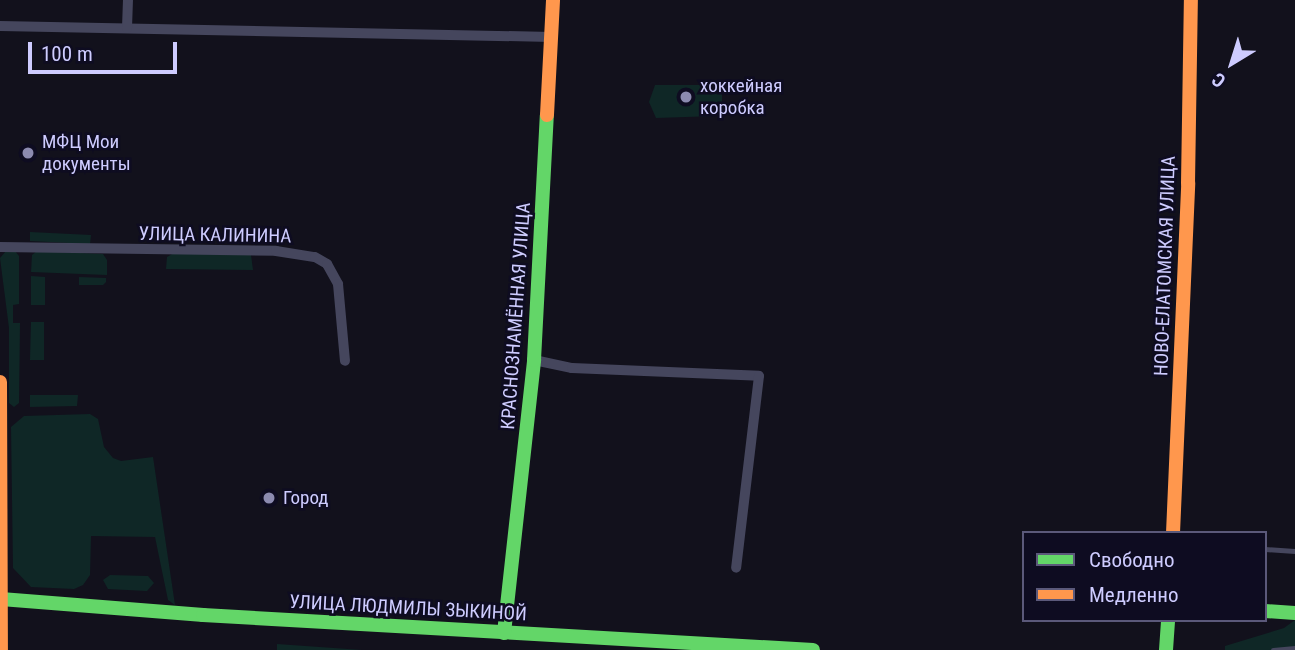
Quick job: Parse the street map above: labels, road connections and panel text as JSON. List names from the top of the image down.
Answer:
{
  "streets": {
    "street": [
      "УЛИЦА КАЛИНИНА",
      "НОВО-ЕЛАТОМСКАЯ УЛИЦА",
      "КРАСНОЗНАМЁННАЯ УЛИЦА",
      "УЛИЦА ЛЮДМИЛЫ ЗЫКИНОЙ"
    ]
  },
  "crossings": [
    ["КРАСНОЗНАМЁННАЯ УЛИЦА", "УЛИЦА ЛЮДМИЛЫ ЗЫКИНОЙ"]
  ],
  "places": ["хоккейная коробка", "МФЦ Мои документы", "Город"],
  "legend": ["Свободно", "Медленно"],
  "scale_bar": "100 m",
  "north": "bottom left"
}
